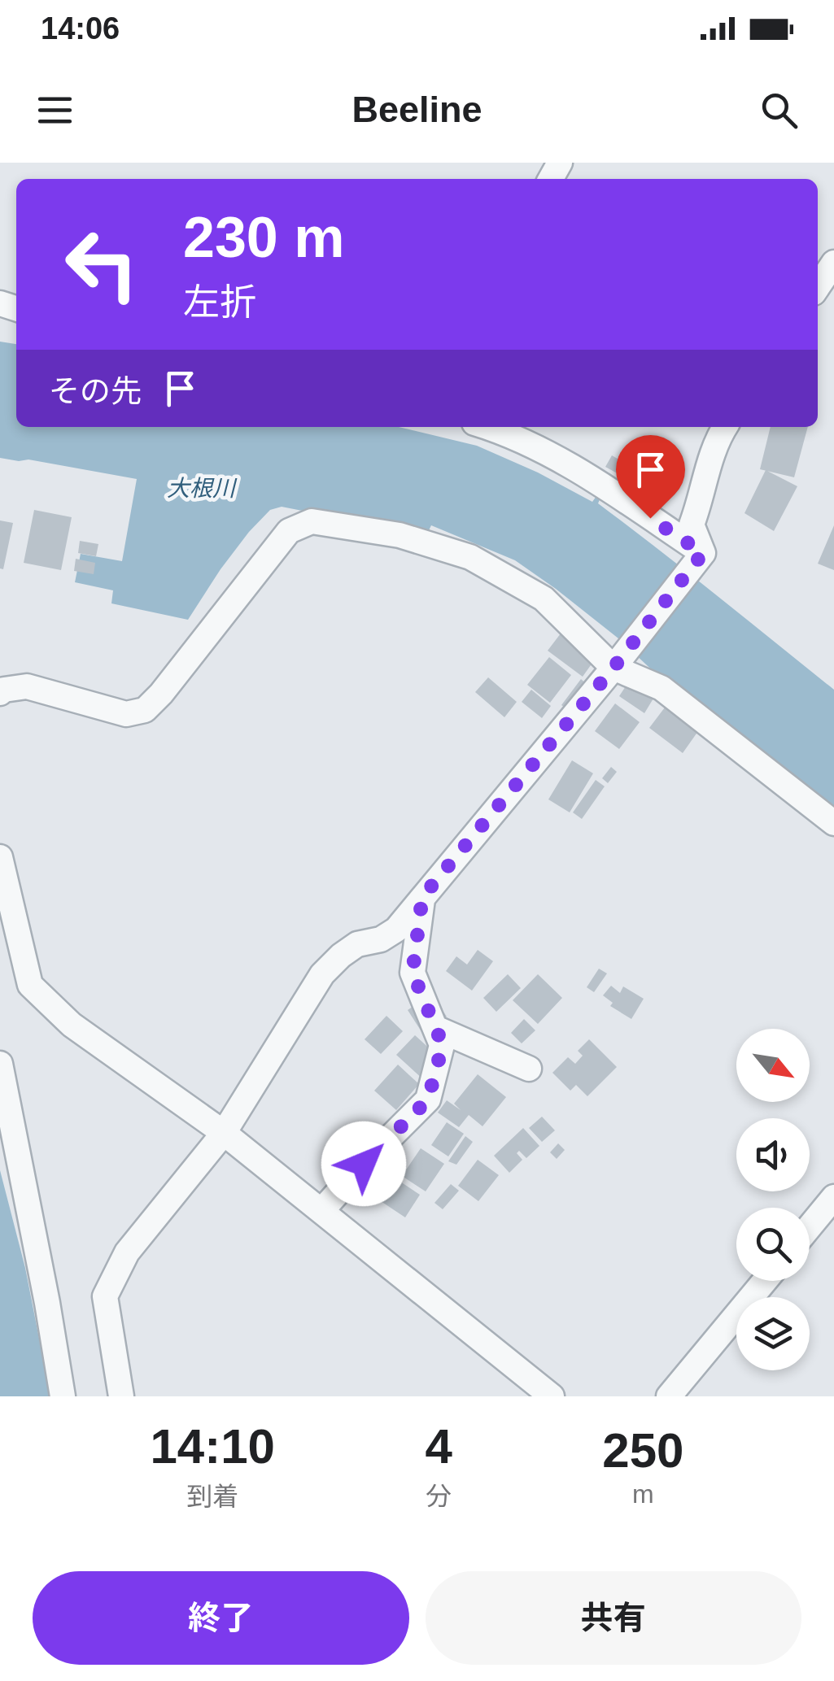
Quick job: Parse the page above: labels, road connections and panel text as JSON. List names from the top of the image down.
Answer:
{
  "water": ["大根川"],
  "north": "bottom right",
  "page": {
    "status": "14:06",
    "header": "Beeline",
    "turn": ["230 m", "左折"],
    "then": "その先",
    "eta": [
      "14:10",
      "到着",
      "4",
      "分",
      "250",
      "m"
    ],
    "buttons": ["終了", "共有"]
  }
}
